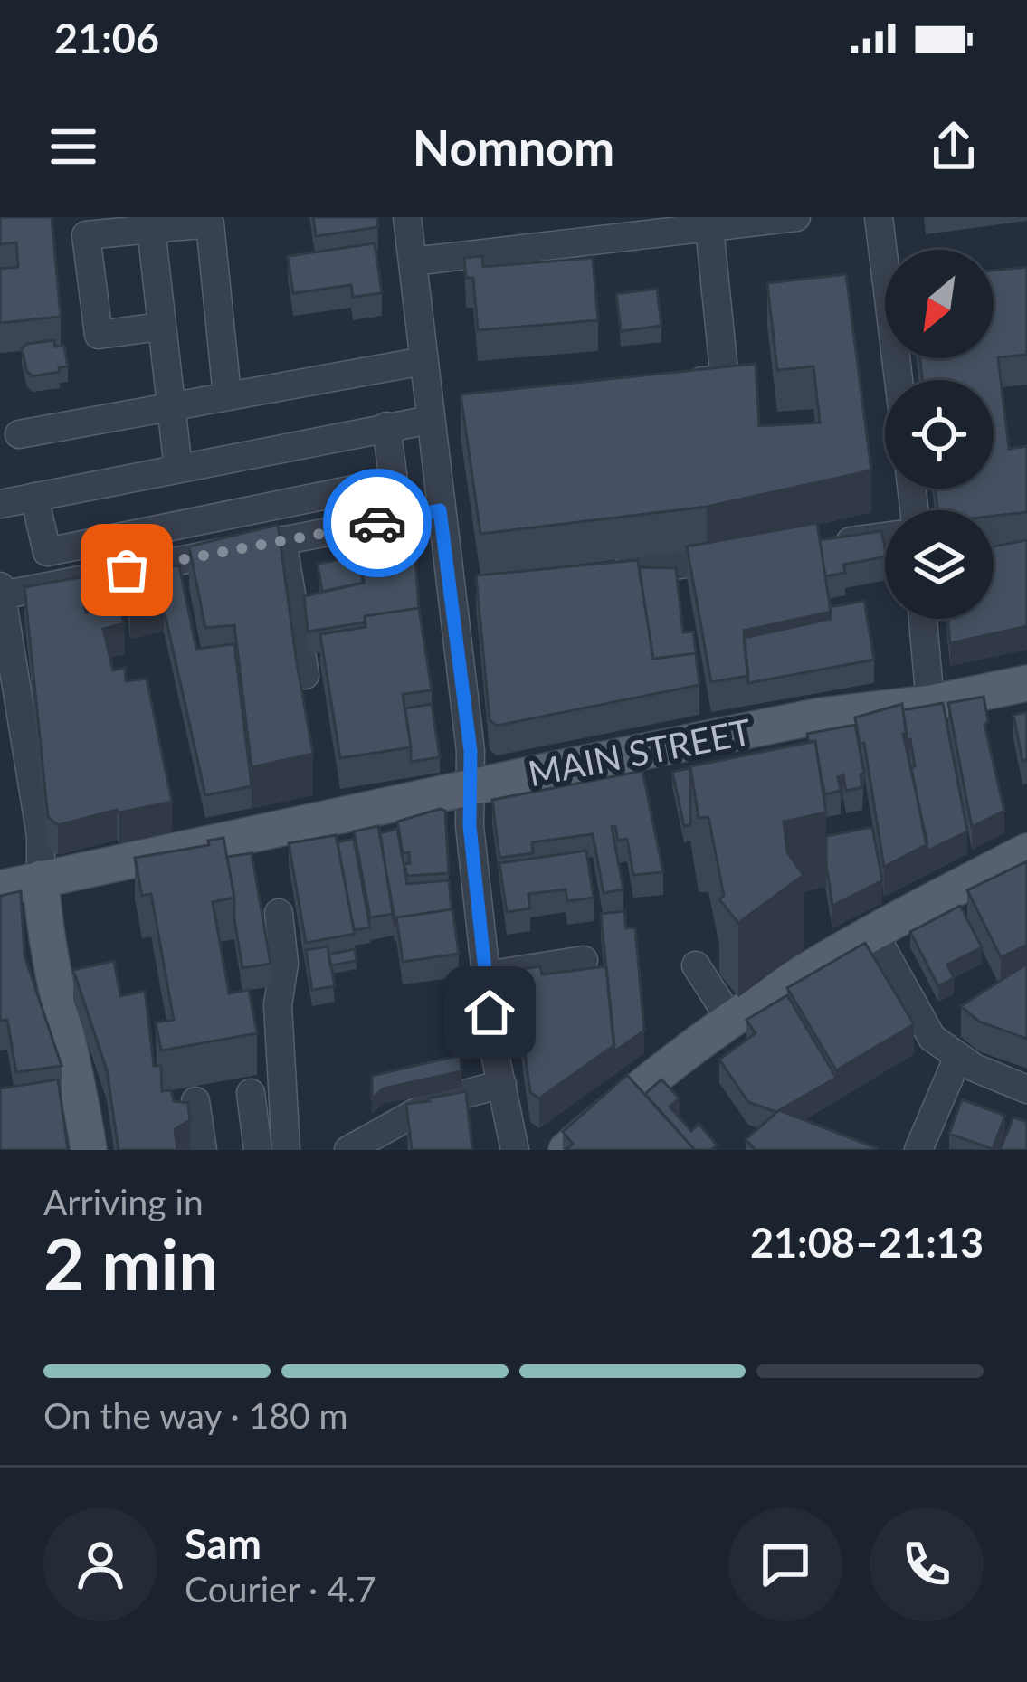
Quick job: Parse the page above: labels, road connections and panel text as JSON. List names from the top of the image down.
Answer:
{
  "streets": {
    "main road": ["MAIN STREET"]
  },
  "north": "bottom left",
  "page": {
    "status": "21:06",
    "header": "Nomnom",
    "heading": ["2 min", "Arriving in", "21:08–21:13"],
    "panel": ["Sam", "Courier · 4.7"],
    "bar": "On the way · 180 m"
  }
}
